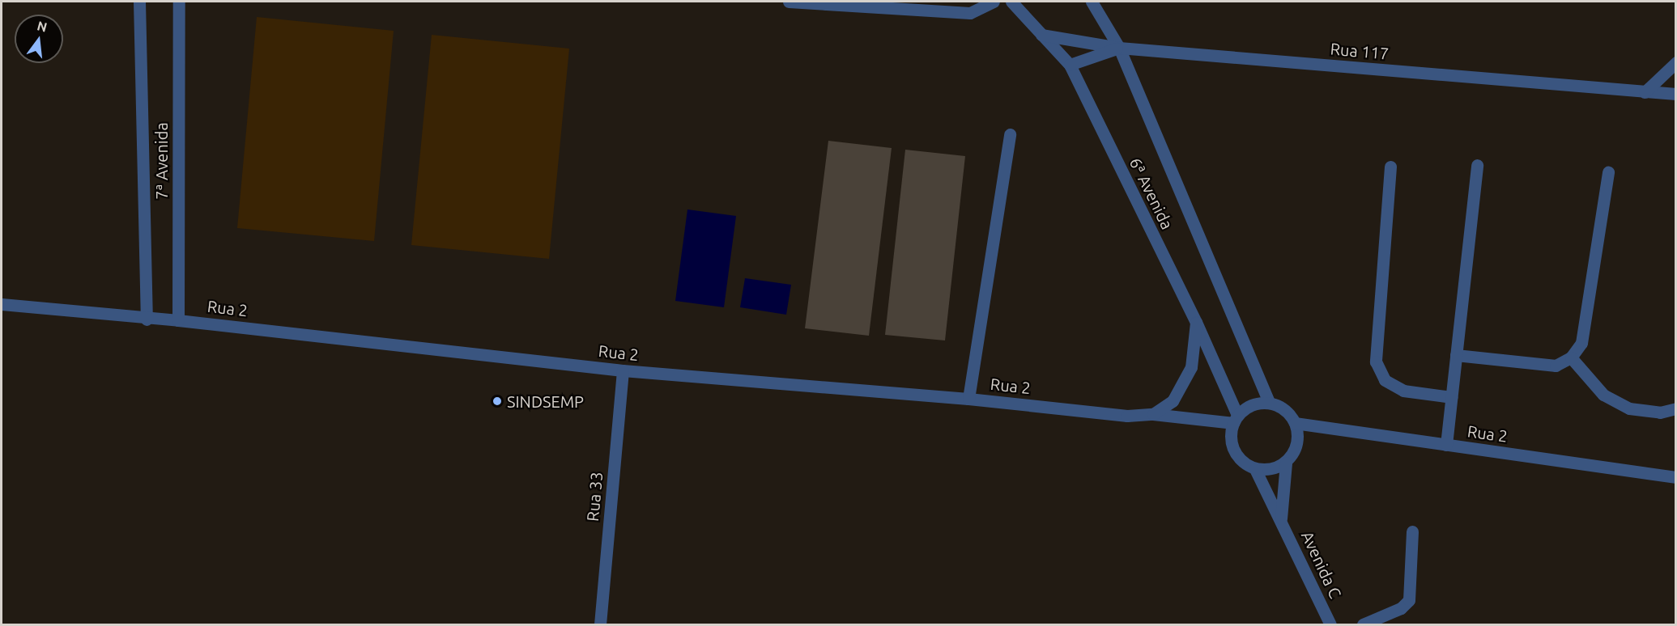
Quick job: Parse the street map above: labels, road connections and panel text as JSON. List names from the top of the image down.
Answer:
{
  "streets": {
    "street": [
      "Rua 117",
      "7ª Avenida",
      "6ª Avenida",
      "Rua 2",
      "Rua 33",
      "Avenida C"
    ]
  },
  "crossings": [
    ["Rua 117", "6ª Avenida"],
    ["7ª Avenida", "Rua 2"],
    ["6ª Avenida", "Rua 2"],
    ["6ª Avenida", "Avenida C"],
    ["Rua 2", "Rua 33"],
    ["Rua 2", "Avenida C"]
  ],
  "places": ["SINDSEMP"],
  "north": "top"
}
